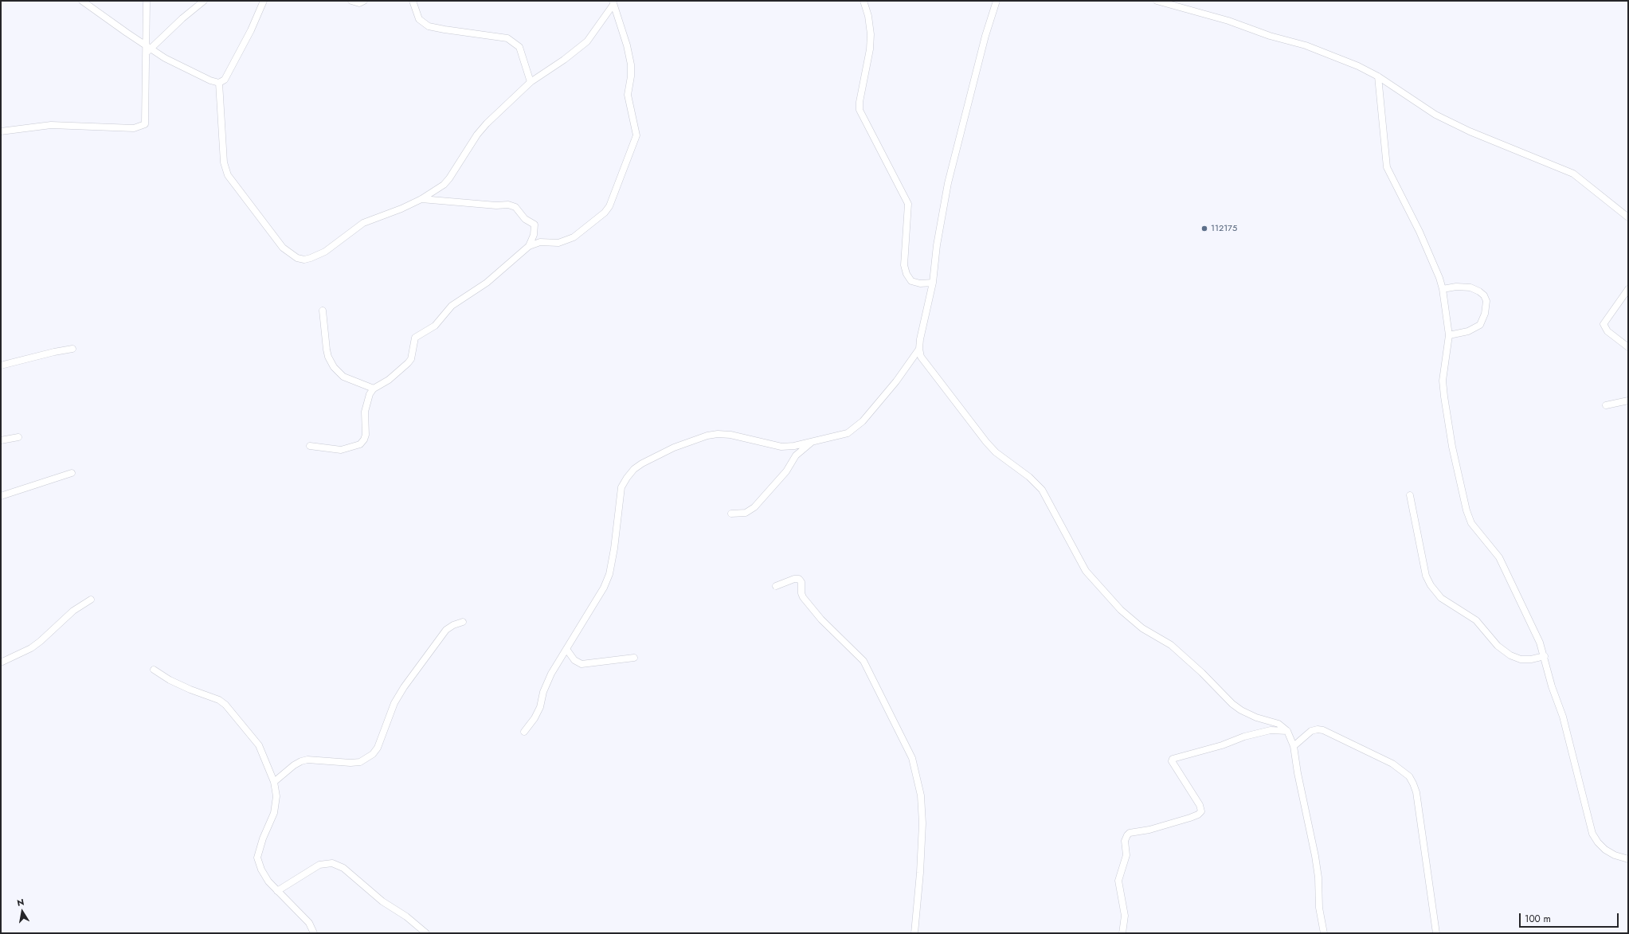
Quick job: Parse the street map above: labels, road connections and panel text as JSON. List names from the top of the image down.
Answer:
{
  "places": ["112175"],
  "scale_bar": "100 m",
  "north": "top"
}
